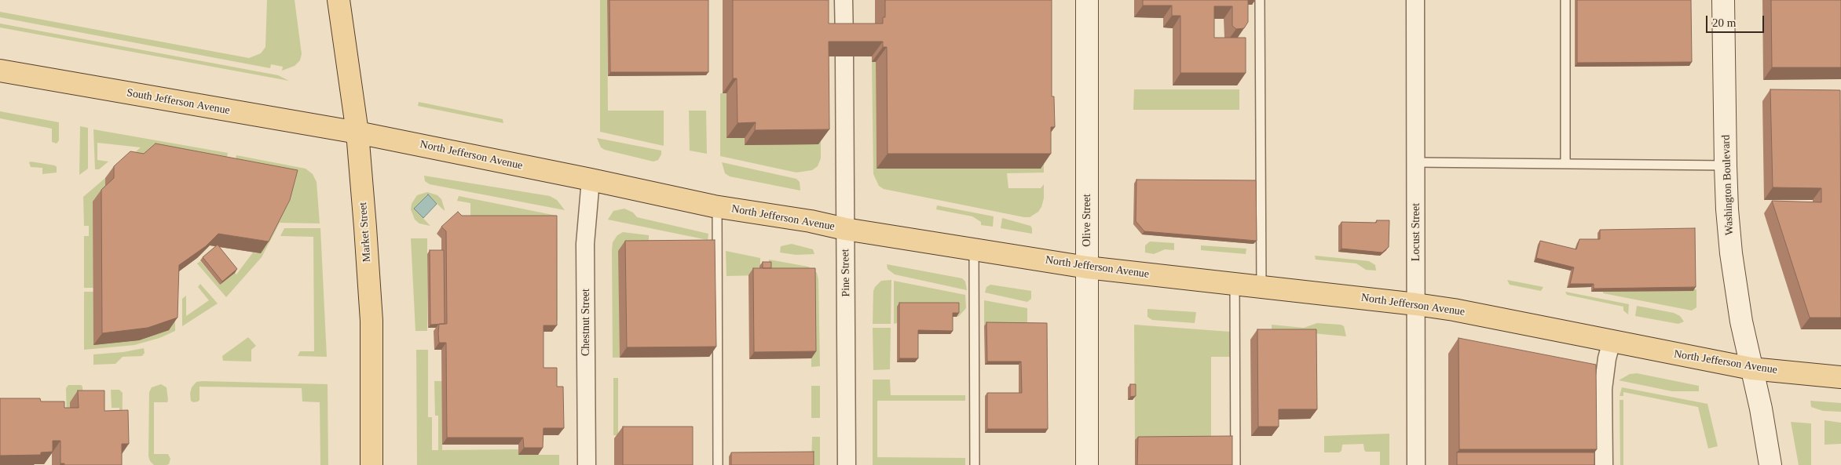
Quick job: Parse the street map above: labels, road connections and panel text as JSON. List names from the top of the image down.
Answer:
{
  "streets": {
    "main road": [
      "South Jefferson Avenue",
      "North Jefferson Avenue",
      "Washington Boulevard",
      "Olive Street",
      "Market Street"
    ],
    "street": ["Locust Street", "Pine Street", "Chestnut Street"]
  },
  "crossings": [
    ["South Jefferson Avenue", "North Jefferson Avenue"],
    ["South Jefferson Avenue", "Market Street"],
    ["North Jefferson Avenue", "Washington Boulevard"],
    ["North Jefferson Avenue", "Olive Street"],
    ["North Jefferson Avenue", "Market Street"],
    ["North Jefferson Avenue", "Locust Street"],
    ["North Jefferson Avenue", "Pine Street"],
    ["North Jefferson Avenue", "Chestnut Street"]
  ],
  "scale_bar": "20 m"
}
